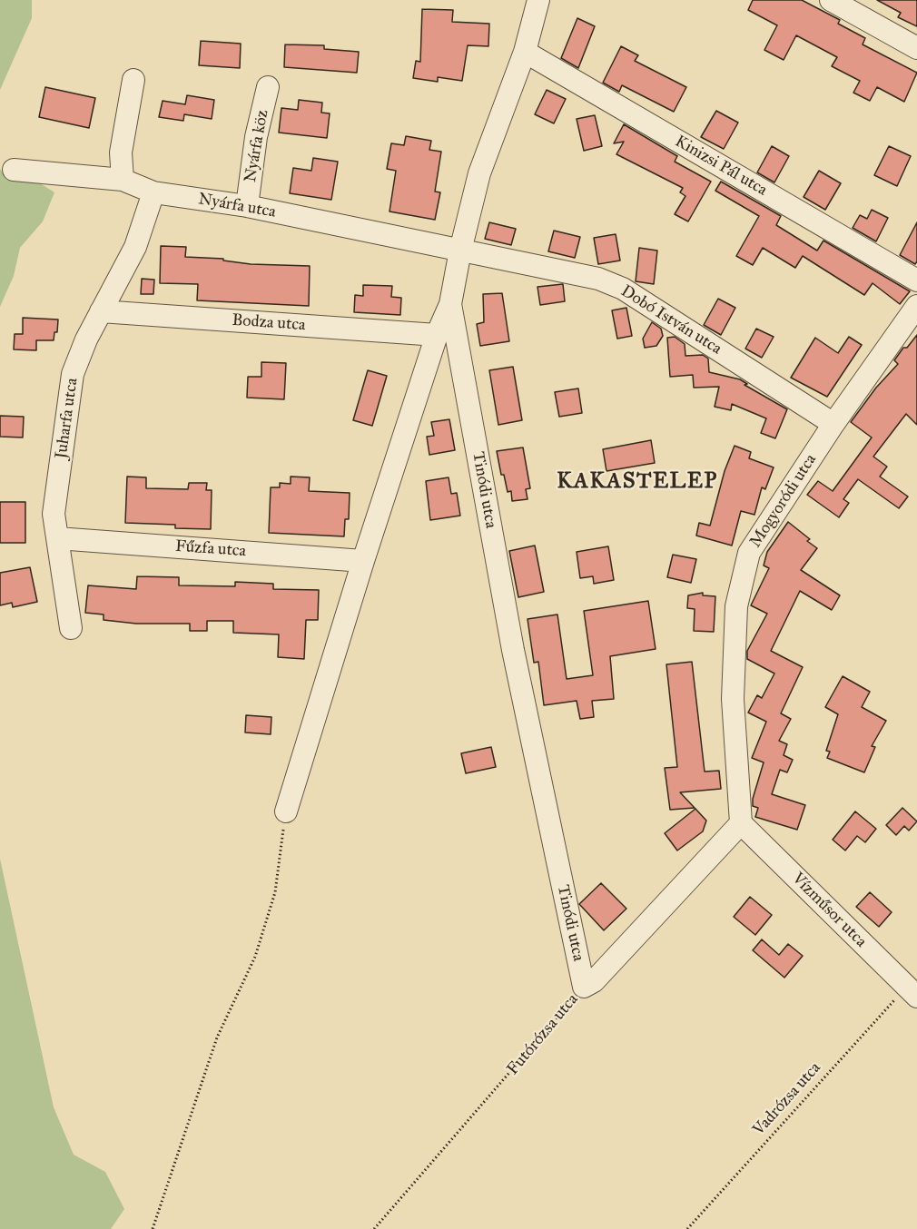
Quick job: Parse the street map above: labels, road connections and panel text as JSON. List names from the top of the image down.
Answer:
{
  "streets": {
    "street": [
      "Nyárfa köz",
      "Kinizsi Pál utca",
      "Nyárfa utca",
      "Dobó István utca",
      "Bodza utca",
      "Juharfa utca",
      "Tinódi utca",
      "Mogyoródi utca",
      "Fűzfa utca",
      "Vízműsor utca",
      "Futórózsa utca"
    ],
    "path": ["Vadrózsa utca"]
  },
  "crossings": [
    ["Nyárfa köz", "Nyárfa utca"],
    ["Kinizsi Pál utca", "Tinódi utca"],
    ["Nyárfa utca", "Dobó István utca"],
    ["Nyárfa utca", "Juharfa utca"],
    ["Nyárfa utca", "Tinódi utca"],
    ["Dobó István utca", "Tinódi utca"],
    ["Dobó István utca", "Mogyoródi utca"],
    ["Bodza utca", "Juharfa utca"],
    ["Juharfa utca", "Fűzfa utca"],
    ["Tinódi utca", "Futórózsa utca"],
    ["Mogyoródi utca", "Vízműsor utca"],
    ["Mogyoródi utca", "Futórózsa utca"],
    ["Vízműsor utca", "Futórózsa utca"],
    ["Vízműsor utca", "Vadrózsa utca"]
  ],
  "districts": ["KAKASTELEP"]
}
